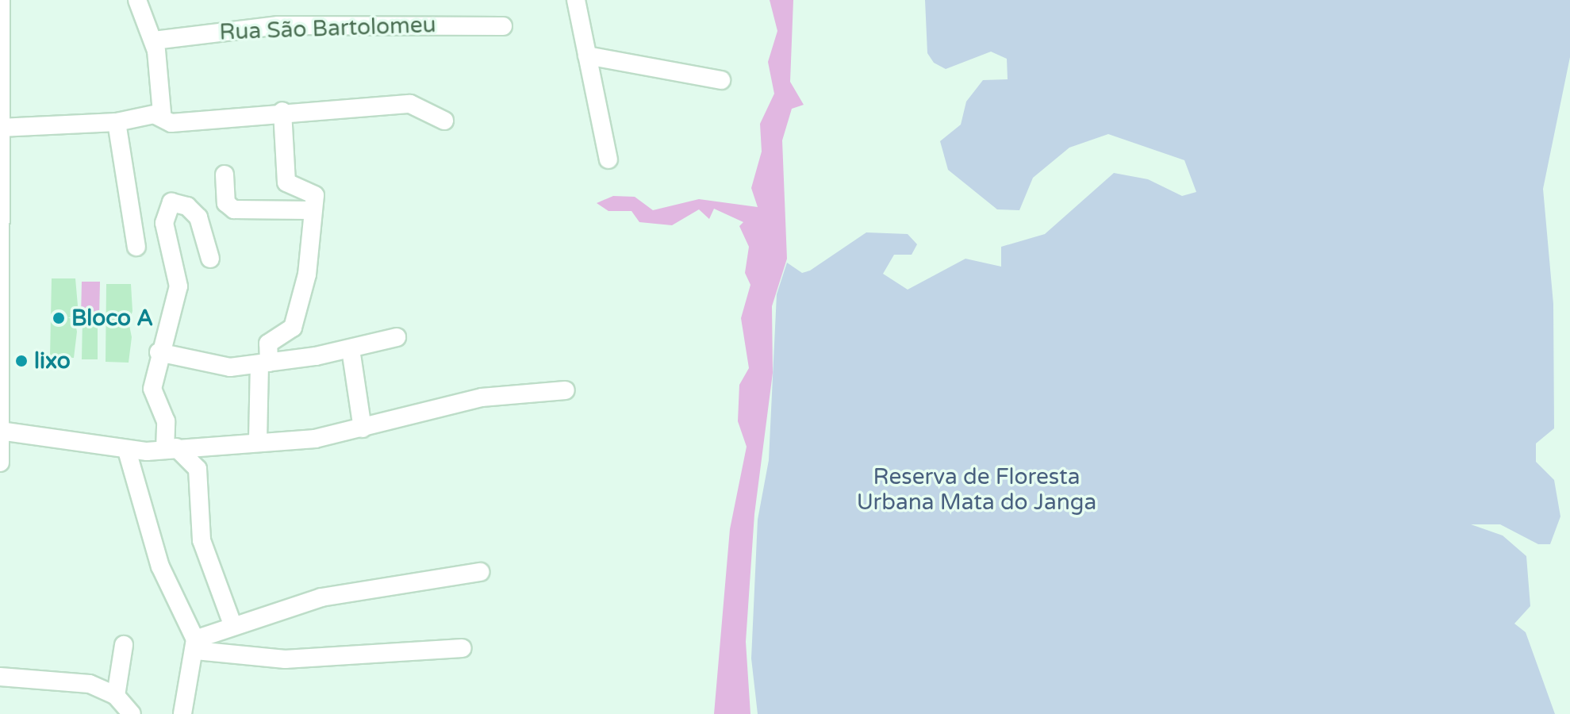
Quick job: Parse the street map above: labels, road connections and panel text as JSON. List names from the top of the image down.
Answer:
{
  "streets": {
    "street": ["Rua São Bartolomeu"]
  },
  "parks": ["Reserva de Floresta Urbana Mata do Janga"],
  "places": ["Bloco A", "lixo"]
}
